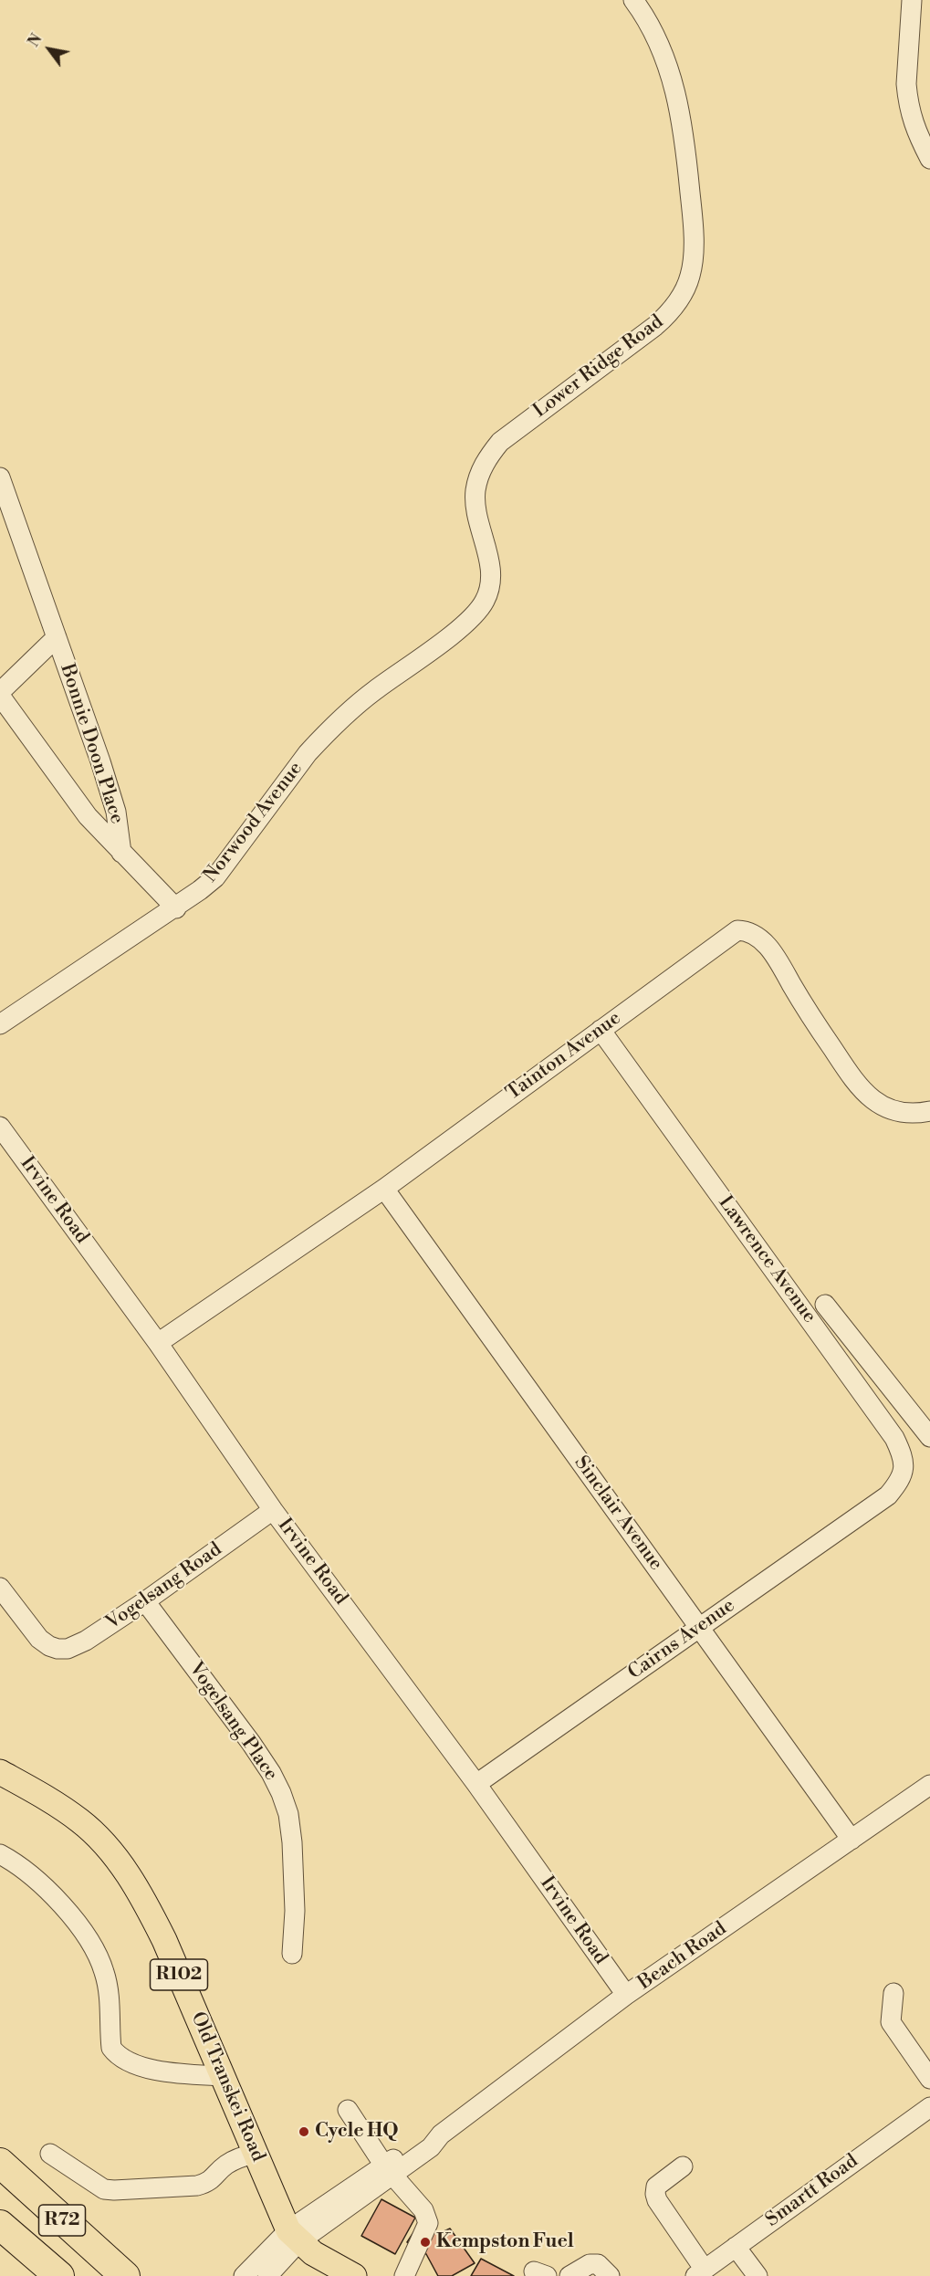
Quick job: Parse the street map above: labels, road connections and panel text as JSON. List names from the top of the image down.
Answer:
{
  "streets": {
    "highway": ["R72"],
    "main road": ["R102", "Old Transkei Road"],
    "street": [
      "Lower Ridge Road",
      "Bonnie Doon Place",
      "Norwood Avenue",
      "Tainton Avenue",
      "Irvine Road",
      "Lawrence Avenue",
      "Sinclair Avenue",
      "Vogelsang Road",
      "Cairns Avenue",
      "Vogelsang Place",
      "Beach Road",
      "Smartt Road"
    ]
  },
  "crossings": [
    ["Lower Ridge Road", "Norwood Avenue"],
    ["Bonnie Doon Place", "Norwood Avenue"],
    ["Tainton Avenue", "Irvine Road"],
    ["Tainton Avenue", "Lawrence Avenue"],
    ["Tainton Avenue", "Sinclair Avenue"],
    ["Irvine Road", "Vogelsang Road"],
    ["Irvine Road", "Cairns Avenue"],
    ["Irvine Road", "Beach Road"],
    ["Lawrence Avenue", "Cairns Avenue"],
    ["Sinclair Avenue", "Cairns Avenue"],
    ["Sinclair Avenue", "Beach Road"],
    ["Vogelsang Road", "Vogelsang Place"],
    ["Beach Road", "Old Transkei Road"]
  ],
  "places": ["Cycle HQ", "Kempston Fuel"],
  "north": "top left"
}
